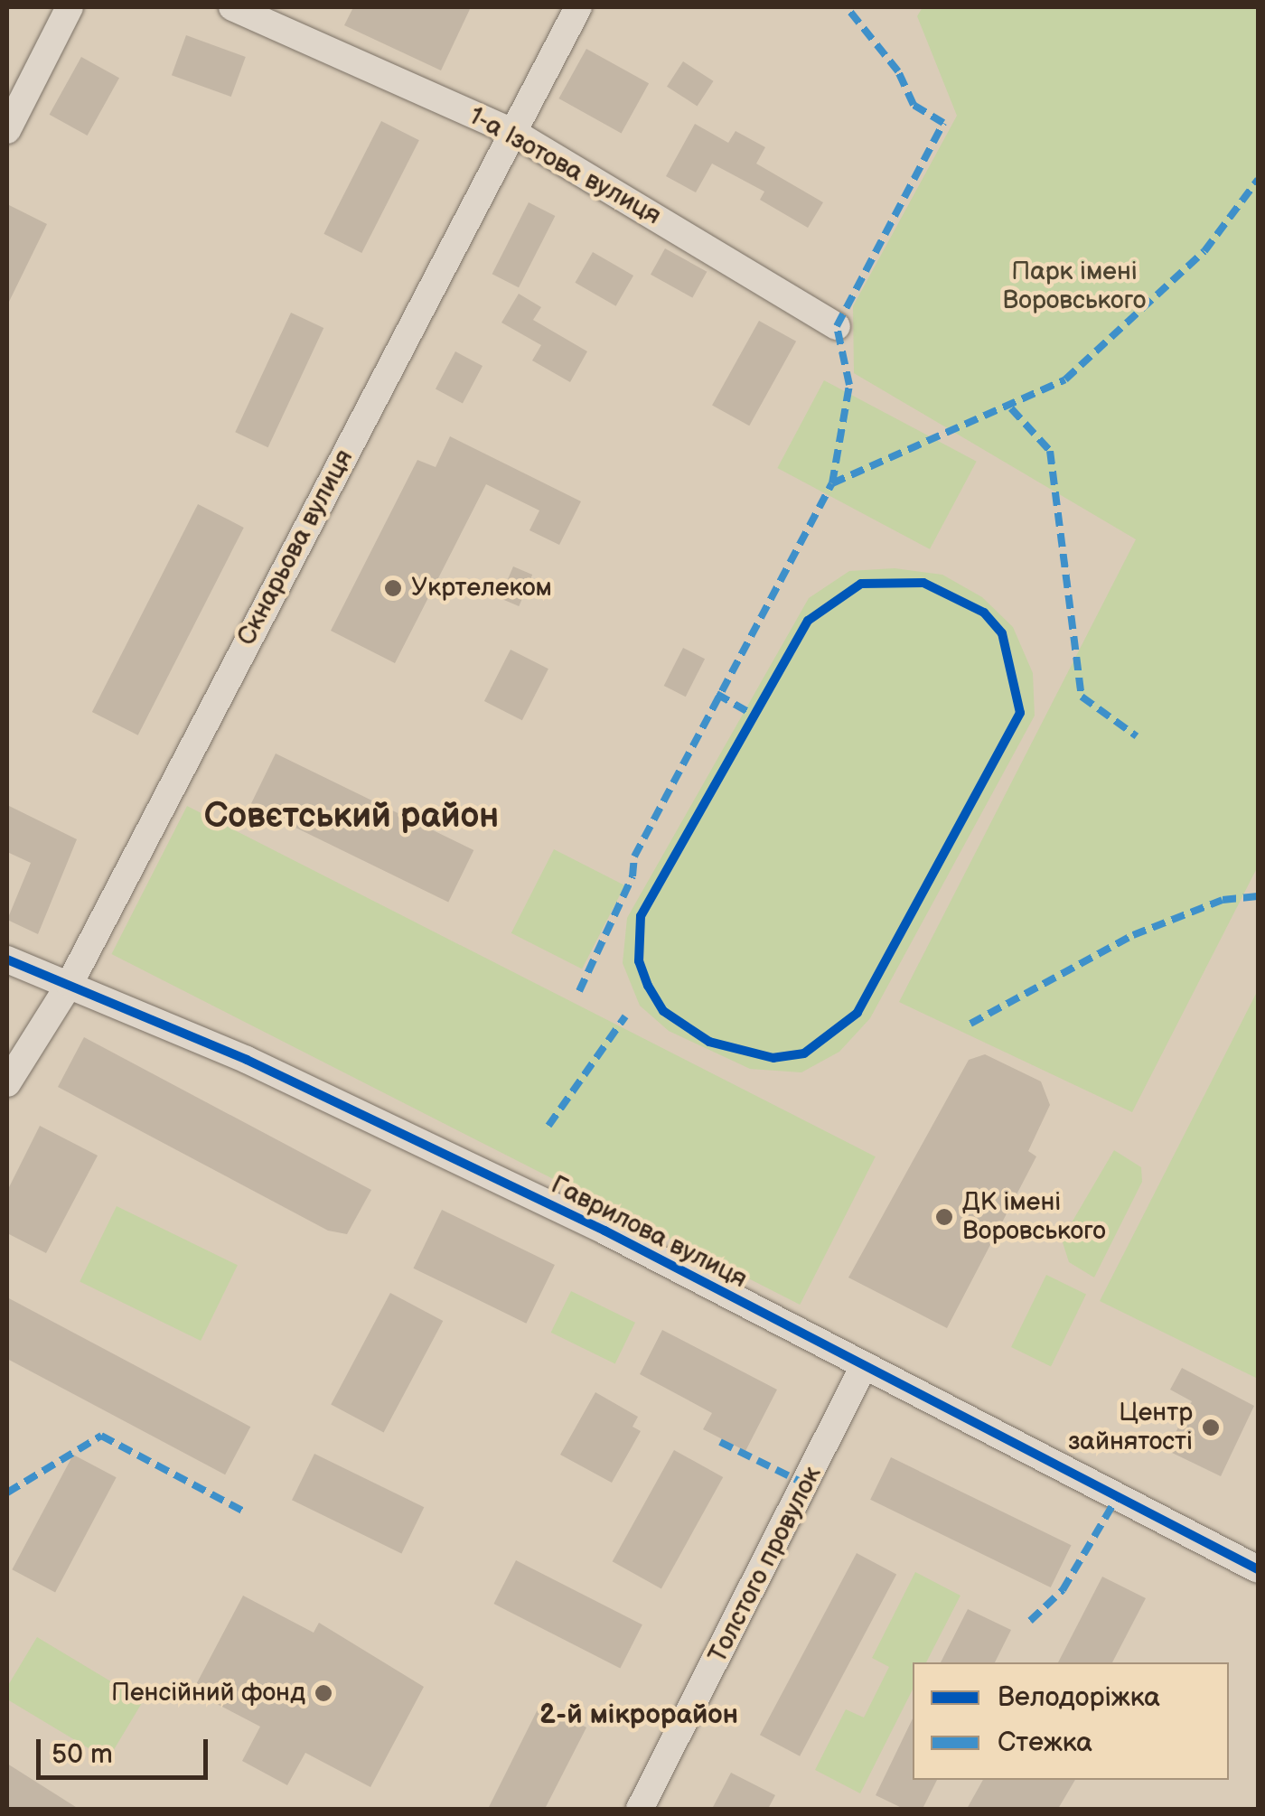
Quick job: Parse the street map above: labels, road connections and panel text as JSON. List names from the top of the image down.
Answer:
{
  "streets": {
    "street": [
      "1-а Ізотова вулиця",
      "Скнарьова вулиця",
      "Гаврилова вулиця",
      "Толстого провулок"
    ]
  },
  "crossings": [
    ["1-а Ізотова вулиця", "Скнарьова вулиця"],
    ["Скнарьова вулиця", "Гаврилова вулиця"],
    ["Гаврилова вулиця", "Толстого провулок"]
  ],
  "districts": ["Совєтський район", "2-й мікрорайон"],
  "parks": ["Парк імені Воровського"],
  "places": [
    "Укртелеком",
    "ДК імені Воровського",
    "Центр зайнятості",
    "Пенсійний фонд"
  ],
  "legend": ["Велодоріжка", "Стежка"],
  "scale_bar": "50 m"
}
